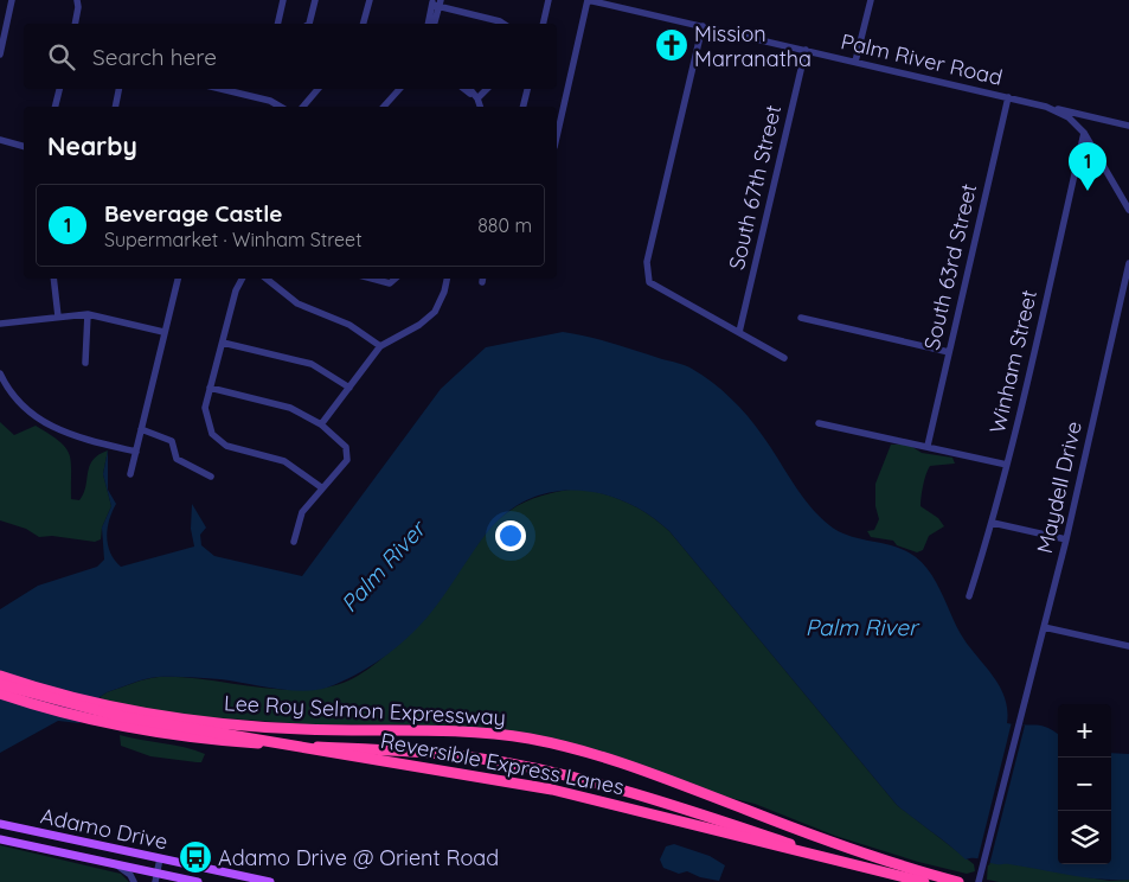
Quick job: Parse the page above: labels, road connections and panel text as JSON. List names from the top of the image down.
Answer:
{
  "streets": {
    "highway": ["Lee Roy Selmon Expressway", "Reversible Express Lanes"],
    "main road": ["Adamo Drive"],
    "street": [
      "Palm River Road",
      "South 67th Street",
      "South 63rd Street",
      "Winham Street",
      "Maydell Drive"
    ]
  },
  "crossings": [
    ["Palm River Road", "South 67th Street"],
    ["Palm River Road", "South 63rd Street"],
    ["Palm River Road", "Winham Street"]
  ],
  "water": ["Palm River"],
  "places": {
    "church": ["Mission Marranatha"],
    "bus stop": ["Adamo Drive @ Orient Road"]
  },
  "page": {
    "search": "Search here",
    "heading": "Nearby",
    "pins": "1",
    "list": [
      {
        "mark": "1",
        "name": "Beverage Castle",
        "note": "Supermarket · Winham Street",
        "value": "880 m"
      }
    ],
    "map_buttons": ["+", "−"]
  }
}
